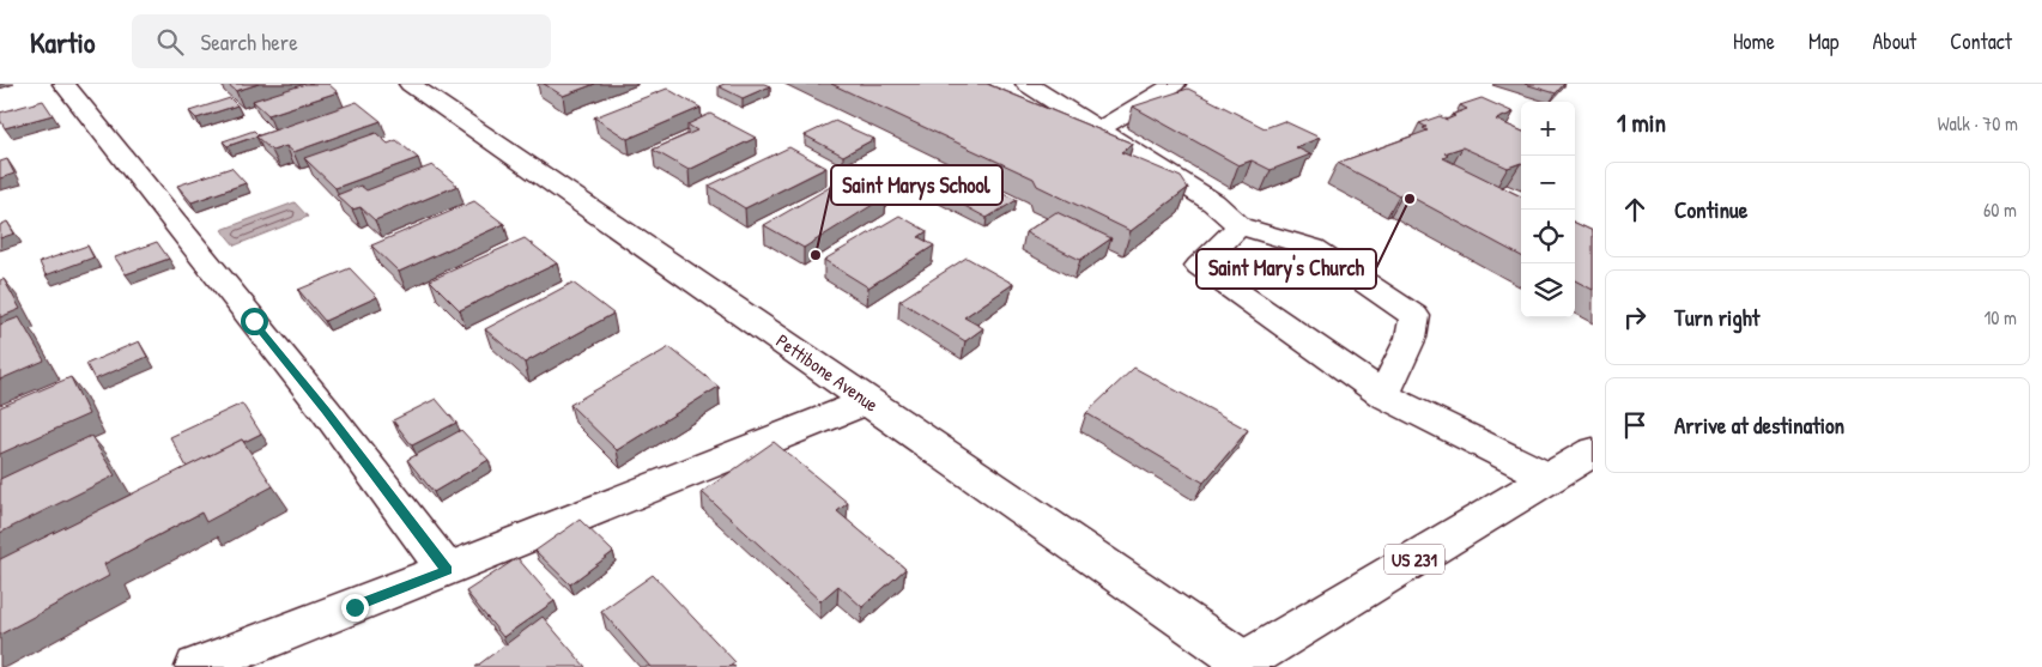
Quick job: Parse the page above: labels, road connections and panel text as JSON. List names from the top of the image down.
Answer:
{
  "streets": {
    "street": ["Pettibone Avenue", "US 231"]
  },
  "crossings": [
    ["Pettibone Avenue", "US 231"]
  ],
  "places": ["Saint Mary's Church", "Saint Marys School"],
  "page": {
    "header": "Kartio",
    "search": "Search here",
    "nav": [
      "Home",
      "Map",
      "About",
      "Contact"
    ],
    "heading": ["1 min", "Walk · 70 m"],
    "map_buttons": ["+", "−"],
    "list": [
      ["Continue", "60 m"],
      ["Turn right", "10 m"],
      "Arrive at destination"
    ]
  }
}
